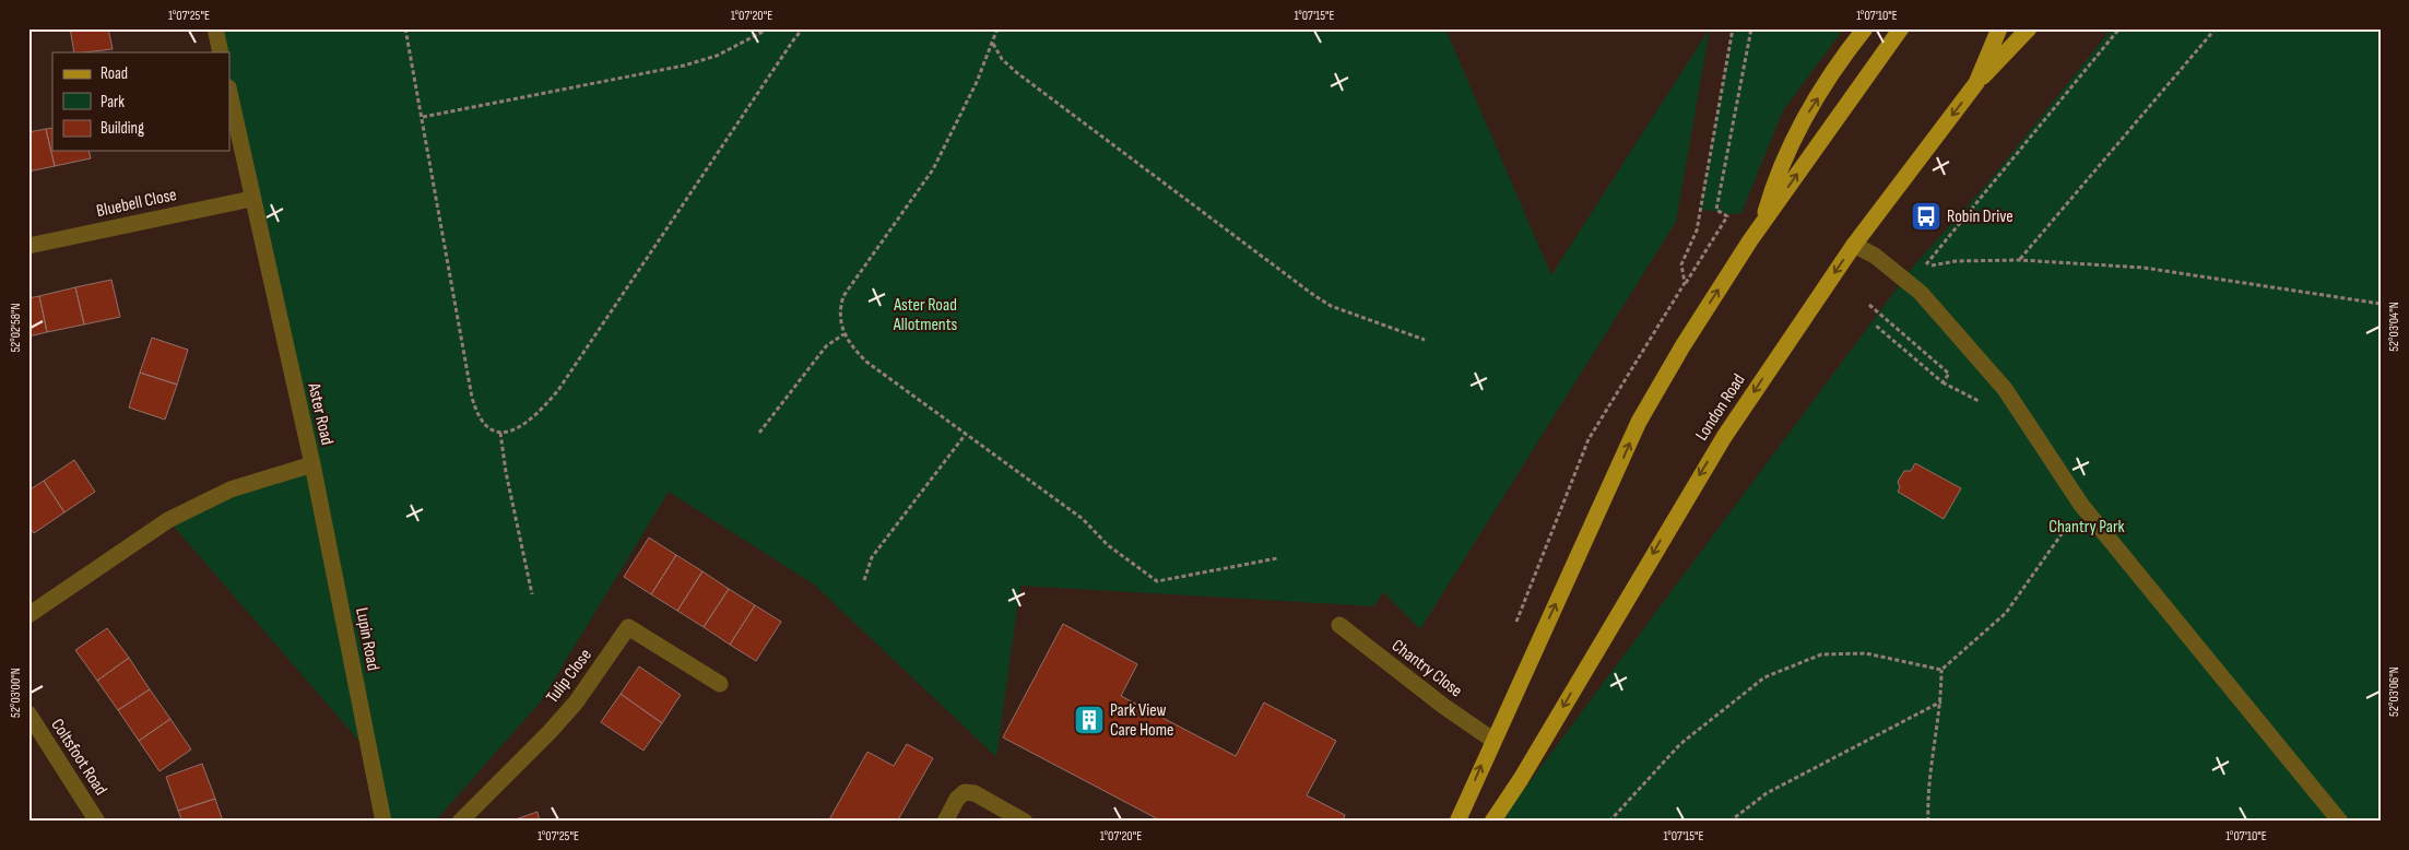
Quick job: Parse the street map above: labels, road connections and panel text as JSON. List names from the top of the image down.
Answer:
{
  "streets": {
    "main road": ["London Road"],
    "street": [
      "Bluebell Close",
      "Aster Road",
      "Lupin Road",
      "Chantry Close",
      "Tulip Close",
      "Coltsfoot Road"
    ]
  },
  "crossings": [
    ["Bluebell Close", "Aster Road"],
    ["Aster Road", "Lupin Road"]
  ],
  "parks": ["Aster Road Allotments", "Chantry Park"],
  "places": {
    "bus stop": ["Robin Drive"],
    "building": ["Park View Care Home"]
  },
  "legend": ["Road", "Park", "Building"],
  "coordinates": [
    "1°07'25\"E",
    "1°07'20\"E",
    "1°07'15\"E",
    "1°07'10\"E",
    "52°03'04\"N",
    "52°02'58\"N",
    "52°03'06\"N",
    "52°03'00\"N"
  ]
}
